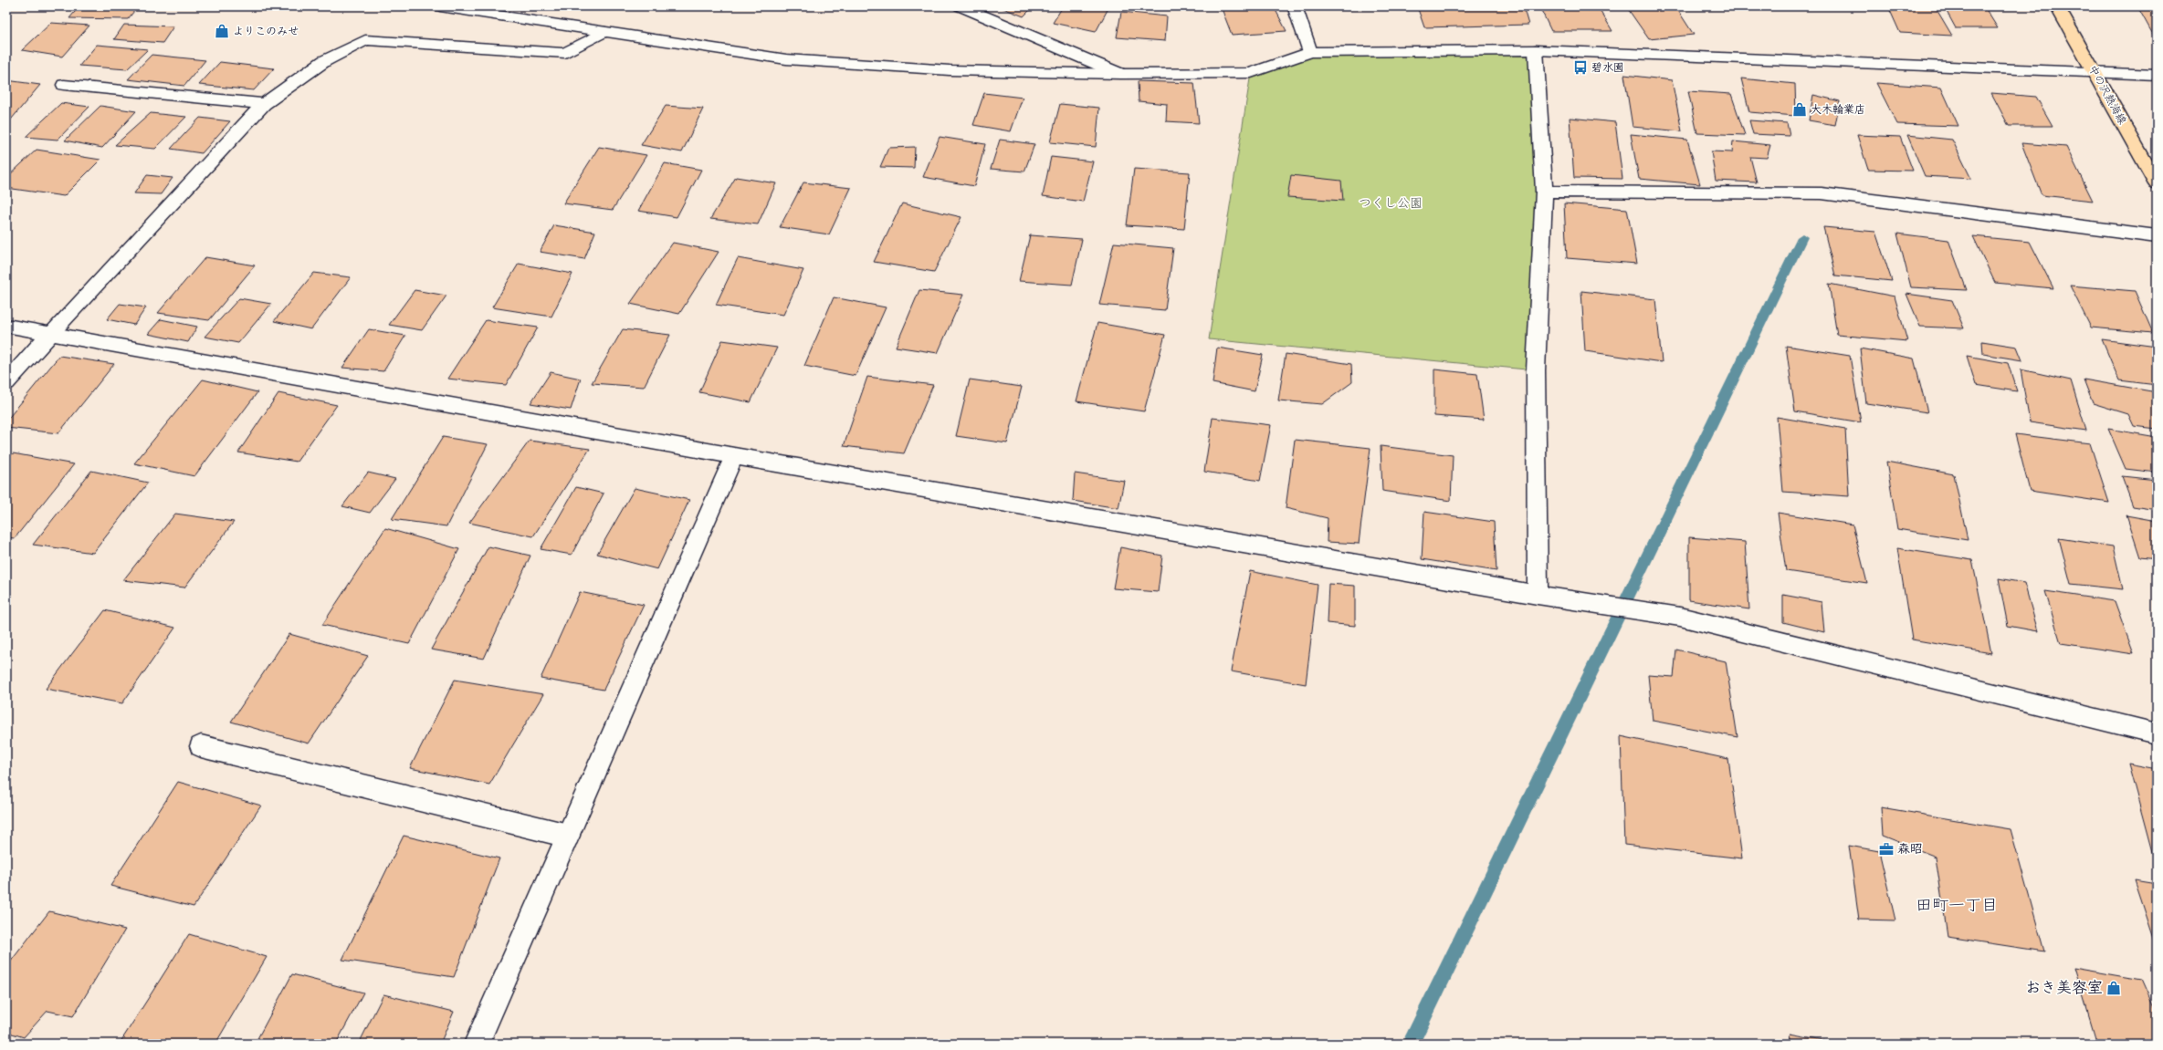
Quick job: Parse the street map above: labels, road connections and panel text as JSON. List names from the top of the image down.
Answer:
{
  "streets": {
    "main road": ["中の沢熱海線"]
  },
  "districts": ["田町一丁目"],
  "parks": ["つくし公園"],
  "places": {
    "shop": ["よりこのみせ", "大木輪業店", "おき美容室"],
    "bus stop": ["碧水園"],
    "office": ["森昭"]
  }
}
